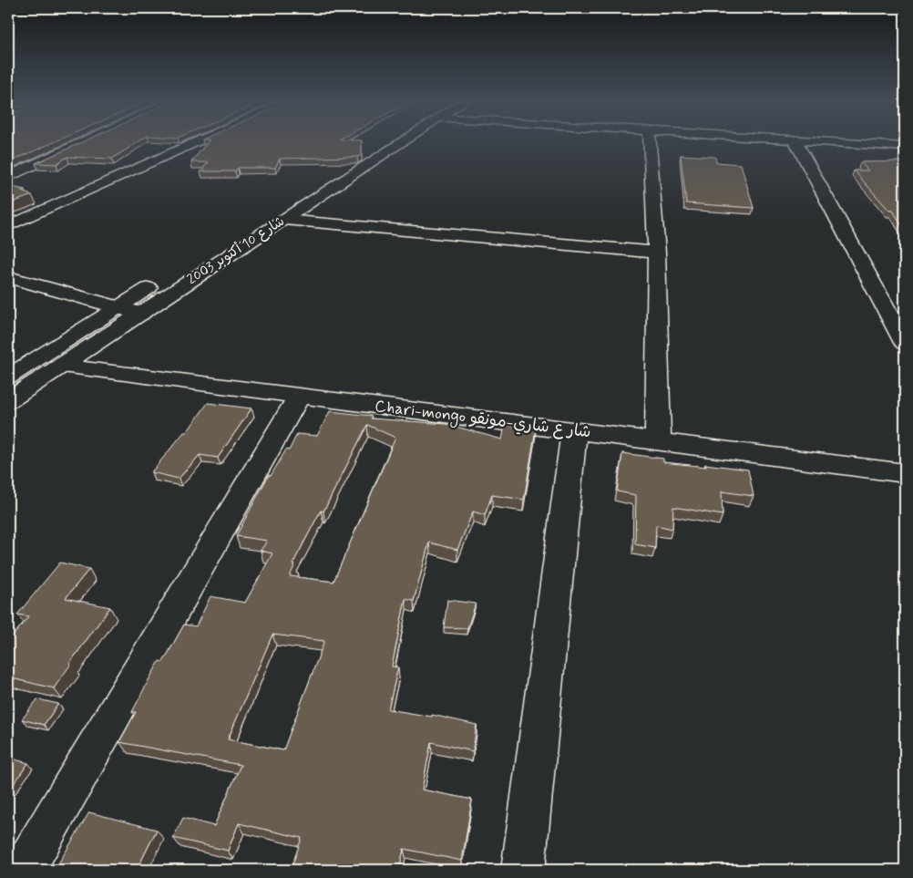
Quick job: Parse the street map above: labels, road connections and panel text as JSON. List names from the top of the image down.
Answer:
{
  "streets": {
    "main road": ["شارع 10 أكتوبر 2003", "Chari-mongo شار ع شاري-مونقو"]
  },
  "crossings": [
    ["شارع 10 أكتوبر 2003", "Chari-mongo شار ع شاري-مونقو"]
  ]
}
